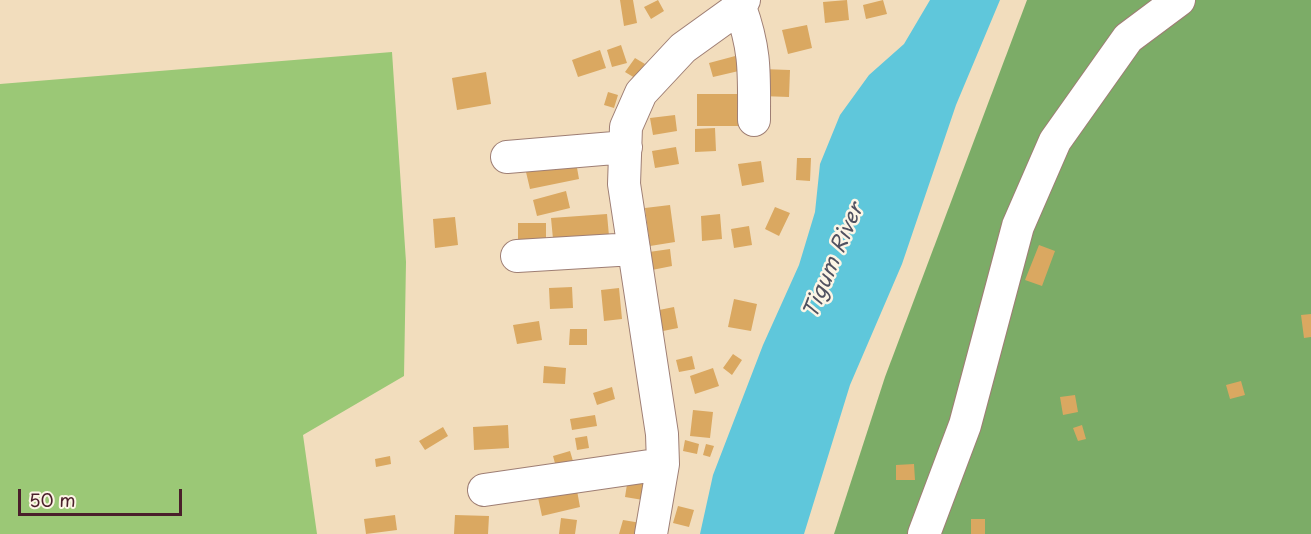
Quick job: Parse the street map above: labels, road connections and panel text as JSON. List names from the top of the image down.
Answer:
{
  "water": ["Tigum River"],
  "scale_bar": "50 m"
}
